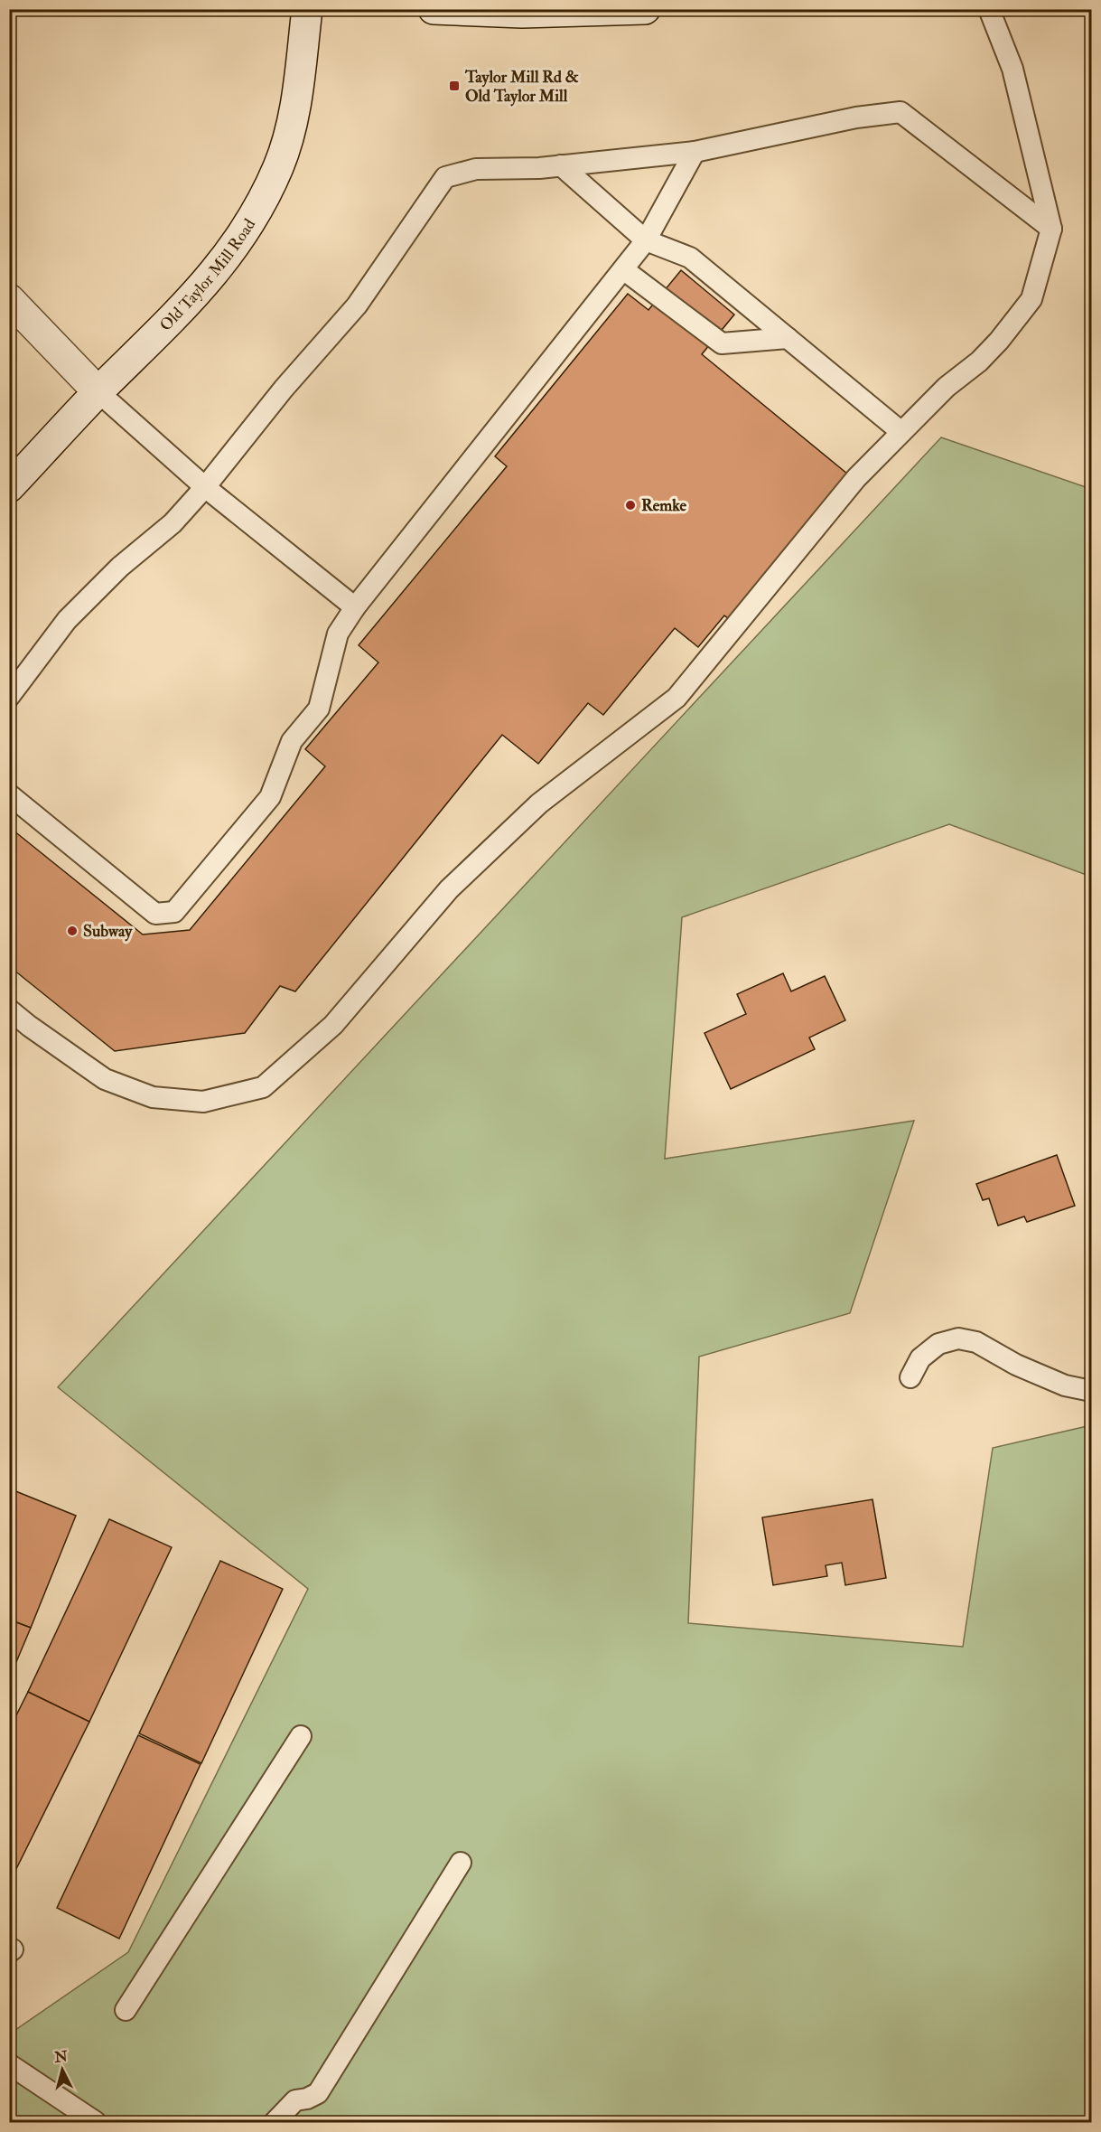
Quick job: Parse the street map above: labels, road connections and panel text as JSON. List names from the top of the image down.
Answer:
{
  "streets": {
    "street": ["Old Taylor Mill Road"]
  },
  "places": {
    "transit": ["Taylor Mill Rd & Old Taylor Mill"],
    "other": ["Remke", "Subway"]
  },
  "north": "top"
}
